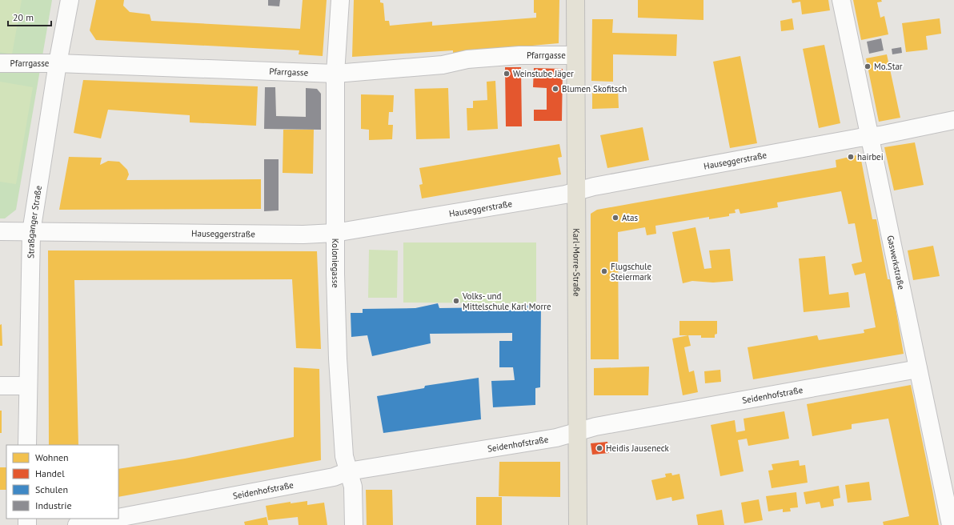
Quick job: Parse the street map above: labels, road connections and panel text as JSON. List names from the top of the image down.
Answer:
{
  "streets": {
    "main road": ["Karl-Morre-Straße"],
    "street": [
      "Pfarrgasse",
      "Hauseggerstraße",
      "Straßganger Straße",
      "Gaswerkstraße",
      "Koloniegasse",
      "Seidenhofstraße"
    ]
  },
  "crossings": [
    ["Pfarrgasse", "Straßganger Straße"],
    ["Pfarrgasse", "Karl-Morre-Straße"],
    ["Pfarrgasse", "Koloniegasse"],
    ["Hauseggerstraße", "Straßganger Straße"],
    ["Hauseggerstraße", "Karl-Morre-Straße"],
    ["Hauseggerstraße", "Gaswerkstraße"],
    ["Hauseggerstraße", "Koloniegasse"],
    ["Karl-Morre-Straße", "Seidenhofstraße"],
    ["Gaswerkstraße", "Seidenhofstraße"],
    ["Koloniegasse", "Seidenhofstraße"]
  ],
  "places": [
    "Mo.Star",
    "Weinstube Jäger",
    "Blumen Skofitsch",
    "hairbei",
    "Atas",
    "Flugschule Steiermark",
    "Volks- und Mittelschule Karl Morre",
    "Heidis Jauseneck"
  ],
  "legend": [
    "Wohnen",
    "Handel",
    "Schulen",
    "Industrie"
  ],
  "scale_bar": "20 m"
}
